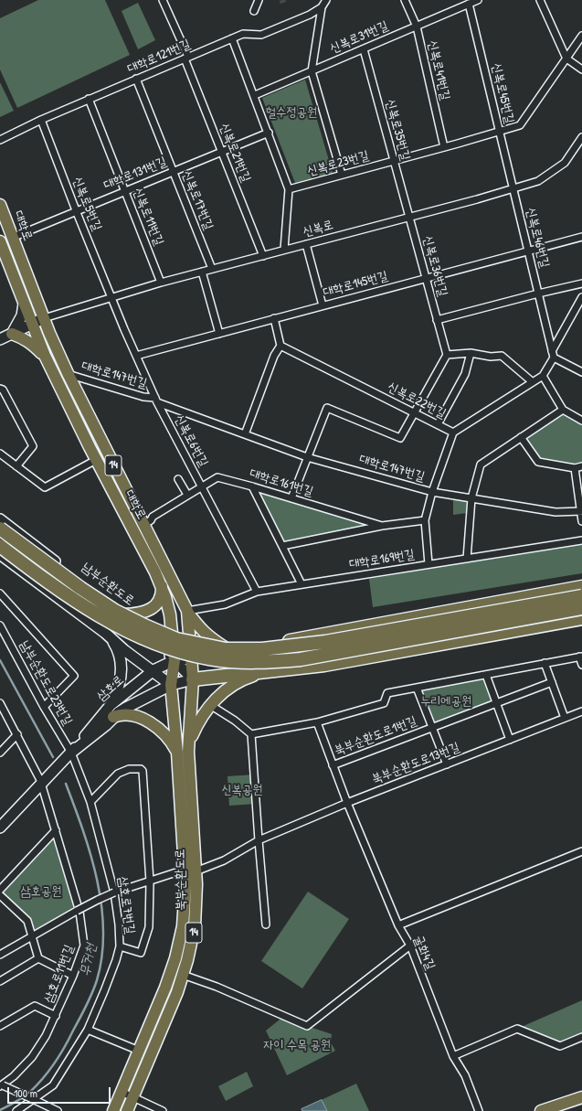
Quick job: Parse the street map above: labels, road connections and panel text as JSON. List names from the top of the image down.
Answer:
{
  "streets": {
    "main road": [
      "대학로",
      "14",
      "남부순환도로",
      "삼호로",
      "북부순환도로"
    ],
    "street": [
      "신복로31번길",
      "대학로121번길",
      "신복로41번길",
      "신복로45번길",
      "신복로35번길",
      "신복로21번길",
      "신복로23번길",
      "대학로131번길",
      "신복로17번길",
      "신복로5번길",
      "신복로11번길",
      "신복로",
      "신복로46번길",
      "신복로36번길",
      "대학로145번길",
      "대학로147번길",
      "신복로22번길",
      "신복로6번길",
      "대학로161번길",
      "대학로169번길",
      "남부순환도로23번길",
      "북부순환도로1번길",
      "북부순환도로13번길",
      "삼호로7번길",
      "굴화4길",
      "삼호로11번길"
    ]
  },
  "crossings": [
    ["신복로31번길", "대학로121번길"],
    ["신복로31번길", "신복로41번길"],
    ["신복로31번길", "신복로45번길"],
    ["신복로31번길", "신복로35번길"],
    ["신복로31번길", "신복로23번길"],
    ["대학로121번길", "신복로21번길"],
    ["대학로121번길", "신복로17번길"],
    ["대학로121번길", "신복로5번길"],
    ["대학로121번길", "신복로11번길"],
    ["신복로41번길", "신복로23번길"],
    ["신복로45번길", "신복로23번길"],
    ["신복로45번길", "신복로"],
    ["신복로45번길", "신복로46번길"],
    ["신복로35번길", "신복로23번길"],
    ["신복로35번길", "신복로"],
    ["신복로35번길", "신복로36번길"],
    ["신복로21번길", "대학로131번길"],
    ["신복로21번길", "신복로"],
    ["대학로131번길", "신복로17번길"],
    ["대학로131번길", "신복로5번길"],
    ["대학로131번길", "신복로11번길"],
    ["대학로131번길", "대학로"],
    ["신복로17번길", "신복로"],
    ["신복로5번길", "신복로"],
    ["신복로5번길", "신복로6번길"],
    ["신복로11번길", "신복로"],
    ["대학로", "신복로"],
    ["대학로", "대학로147번길"],
    ["대학로", "대학로161번길"],
    ["대학로", "대학로169번길"],
    ["대학로", "남부순환도로"],
    ["대학로", "삼호로"],
    ["대학로", "북부순환도로"],
    ["신복로", "신복로46번길"],
    ["신복로", "신복로36번길"],
    ["신복로", "신복로6번길"],
    ["신복로46번길", "대학로145번길"],
    ["신복로46번길", "신복로22번길"],
    ["신복로36번길", "대학로145번길"],
    ["대학로145번길", "신복로6번길"],
    ["대학로147번길", "신복로6번길"],
    ["신복로6번길", "대학로161번길"],
    ["신복로6번길", "대학로169번길"],
    ["남부순환도로", "삼호로"],
    ["남부순환도로", "북부순환도로"],
    ["남부순환도로23번길", "삼호로"],
    ["남부순환도로23번길", "삼호로7번길"],
    ["삼호로", "북부순환도로"],
    ["삼호로", "삼호로7번길"],
    ["삼호로", "삼호로11번길"],
    ["북부순환도로1번길", "굴화4길"],
    ["북부순환도로13번길", "북부순환도로"],
    ["북부순환도로13번길", "굴화4길"]
  ],
  "water": ["무거천"],
  "parks": [
    "헐수정공원",
    "누리에공원",
    "신복공원",
    "삼호공원",
    "자이 수목 공원"
  ],
  "scale_bar": "100 m"
}
